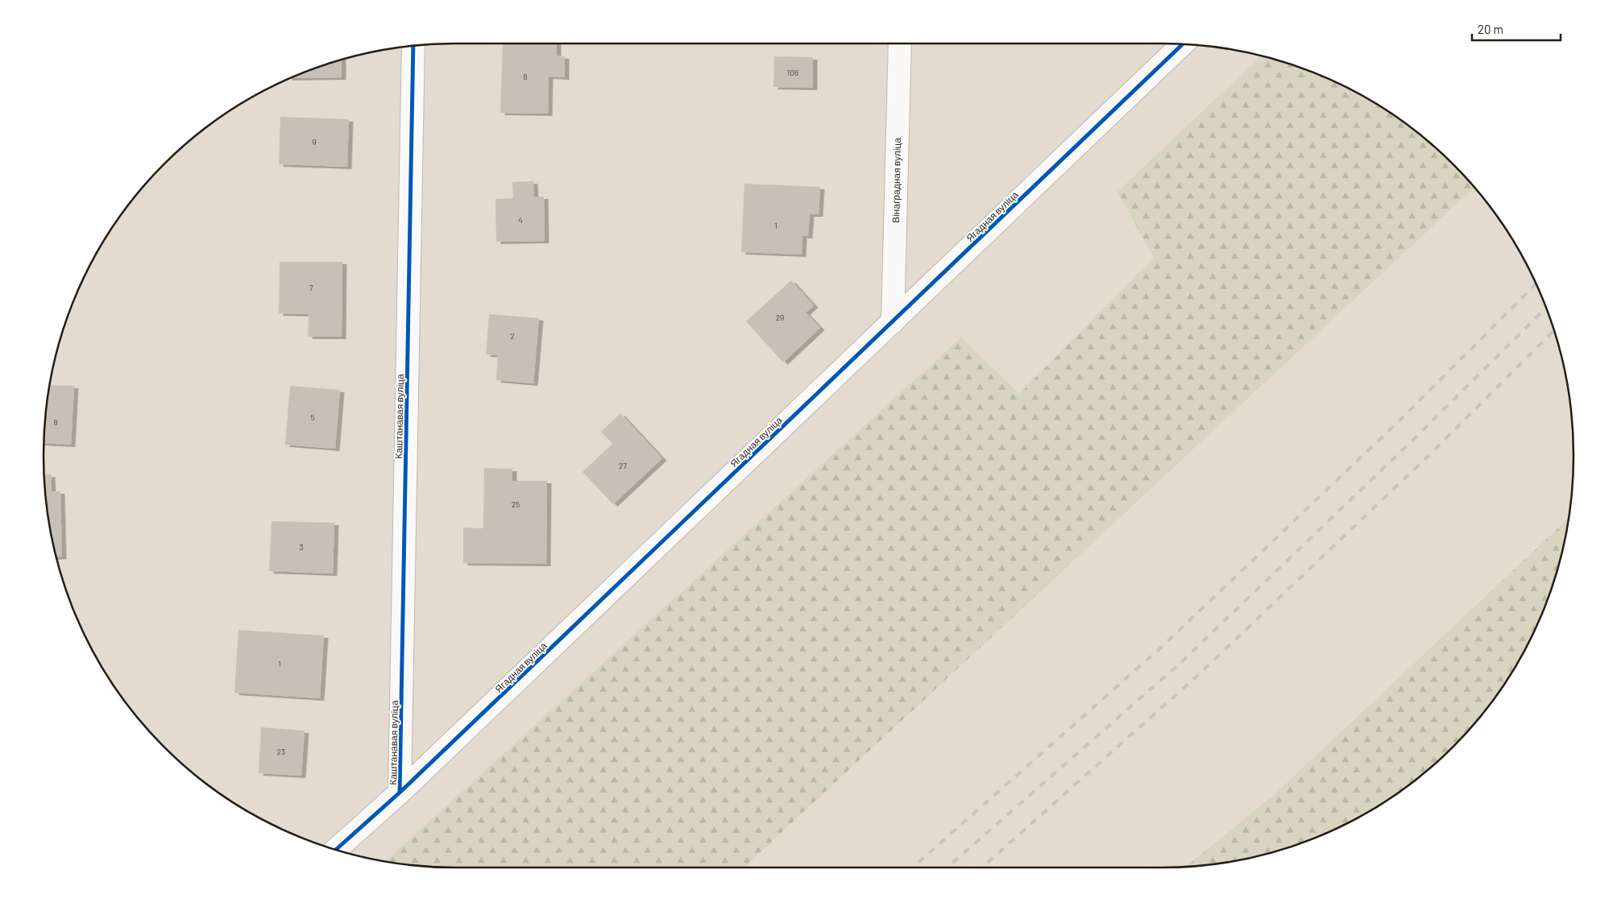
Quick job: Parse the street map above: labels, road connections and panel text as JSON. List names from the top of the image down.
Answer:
{
  "streets": {
    "street": ["Вінаградная вуліца", "Ягадная вуліца", "Каштанавая вуліца"]
  },
  "crossings": [
    ["Вінаградная вуліца", "Ягадная вуліца"],
    ["Ягадная вуліца", "Каштанавая вуліца"]
  ],
  "house_numbers": [
    "106",
    "6",
    "9",
    "4",
    "1",
    "7",
    "29",
    "2",
    "5",
    "8",
    "27",
    "25",
    "3",
    "1",
    "23"
  ],
  "scale_bar": "20 m"
}
